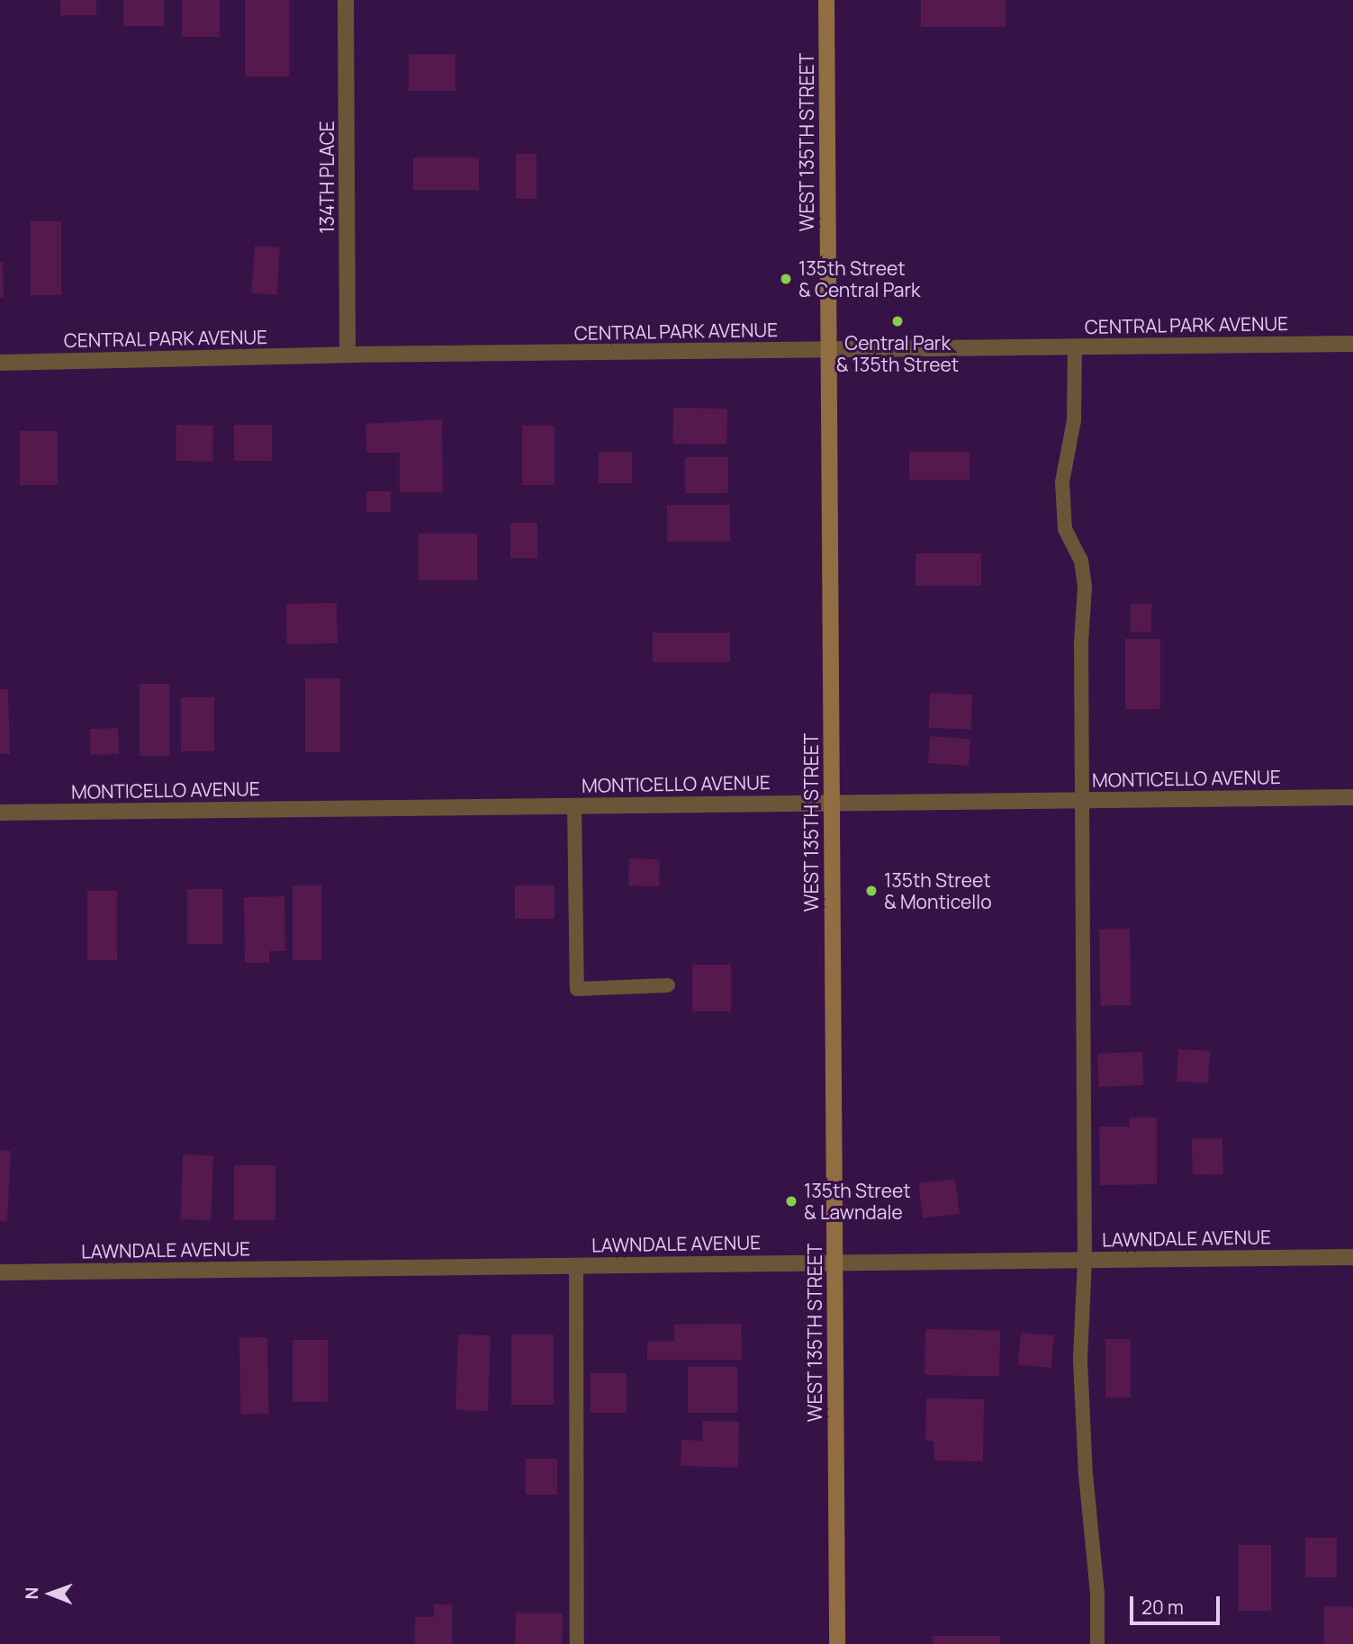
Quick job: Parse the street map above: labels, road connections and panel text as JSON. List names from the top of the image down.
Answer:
{
  "streets": {
    "street": [
      "WEST 135TH STREET",
      "134TH PLACE",
      "CENTRAL PARK AVENUE",
      "MONTICELLO AVENUE",
      "LAWNDALE AVENUE"
    ]
  },
  "crossings": [
    ["WEST 135TH STREET", "CENTRAL PARK AVENUE"],
    ["WEST 135TH STREET", "MONTICELLO AVENUE"],
    ["WEST 135TH STREET", "LAWNDALE AVENUE"],
    ["134TH PLACE", "CENTRAL PARK AVENUE"]
  ],
  "places": [
    "135th Street & Central Park",
    "Central Park & 135th Street",
    "135th Street & Monticello",
    "135th Street & Lawndale"
  ],
  "scale_bar": "20 m",
  "north": "left"
}
